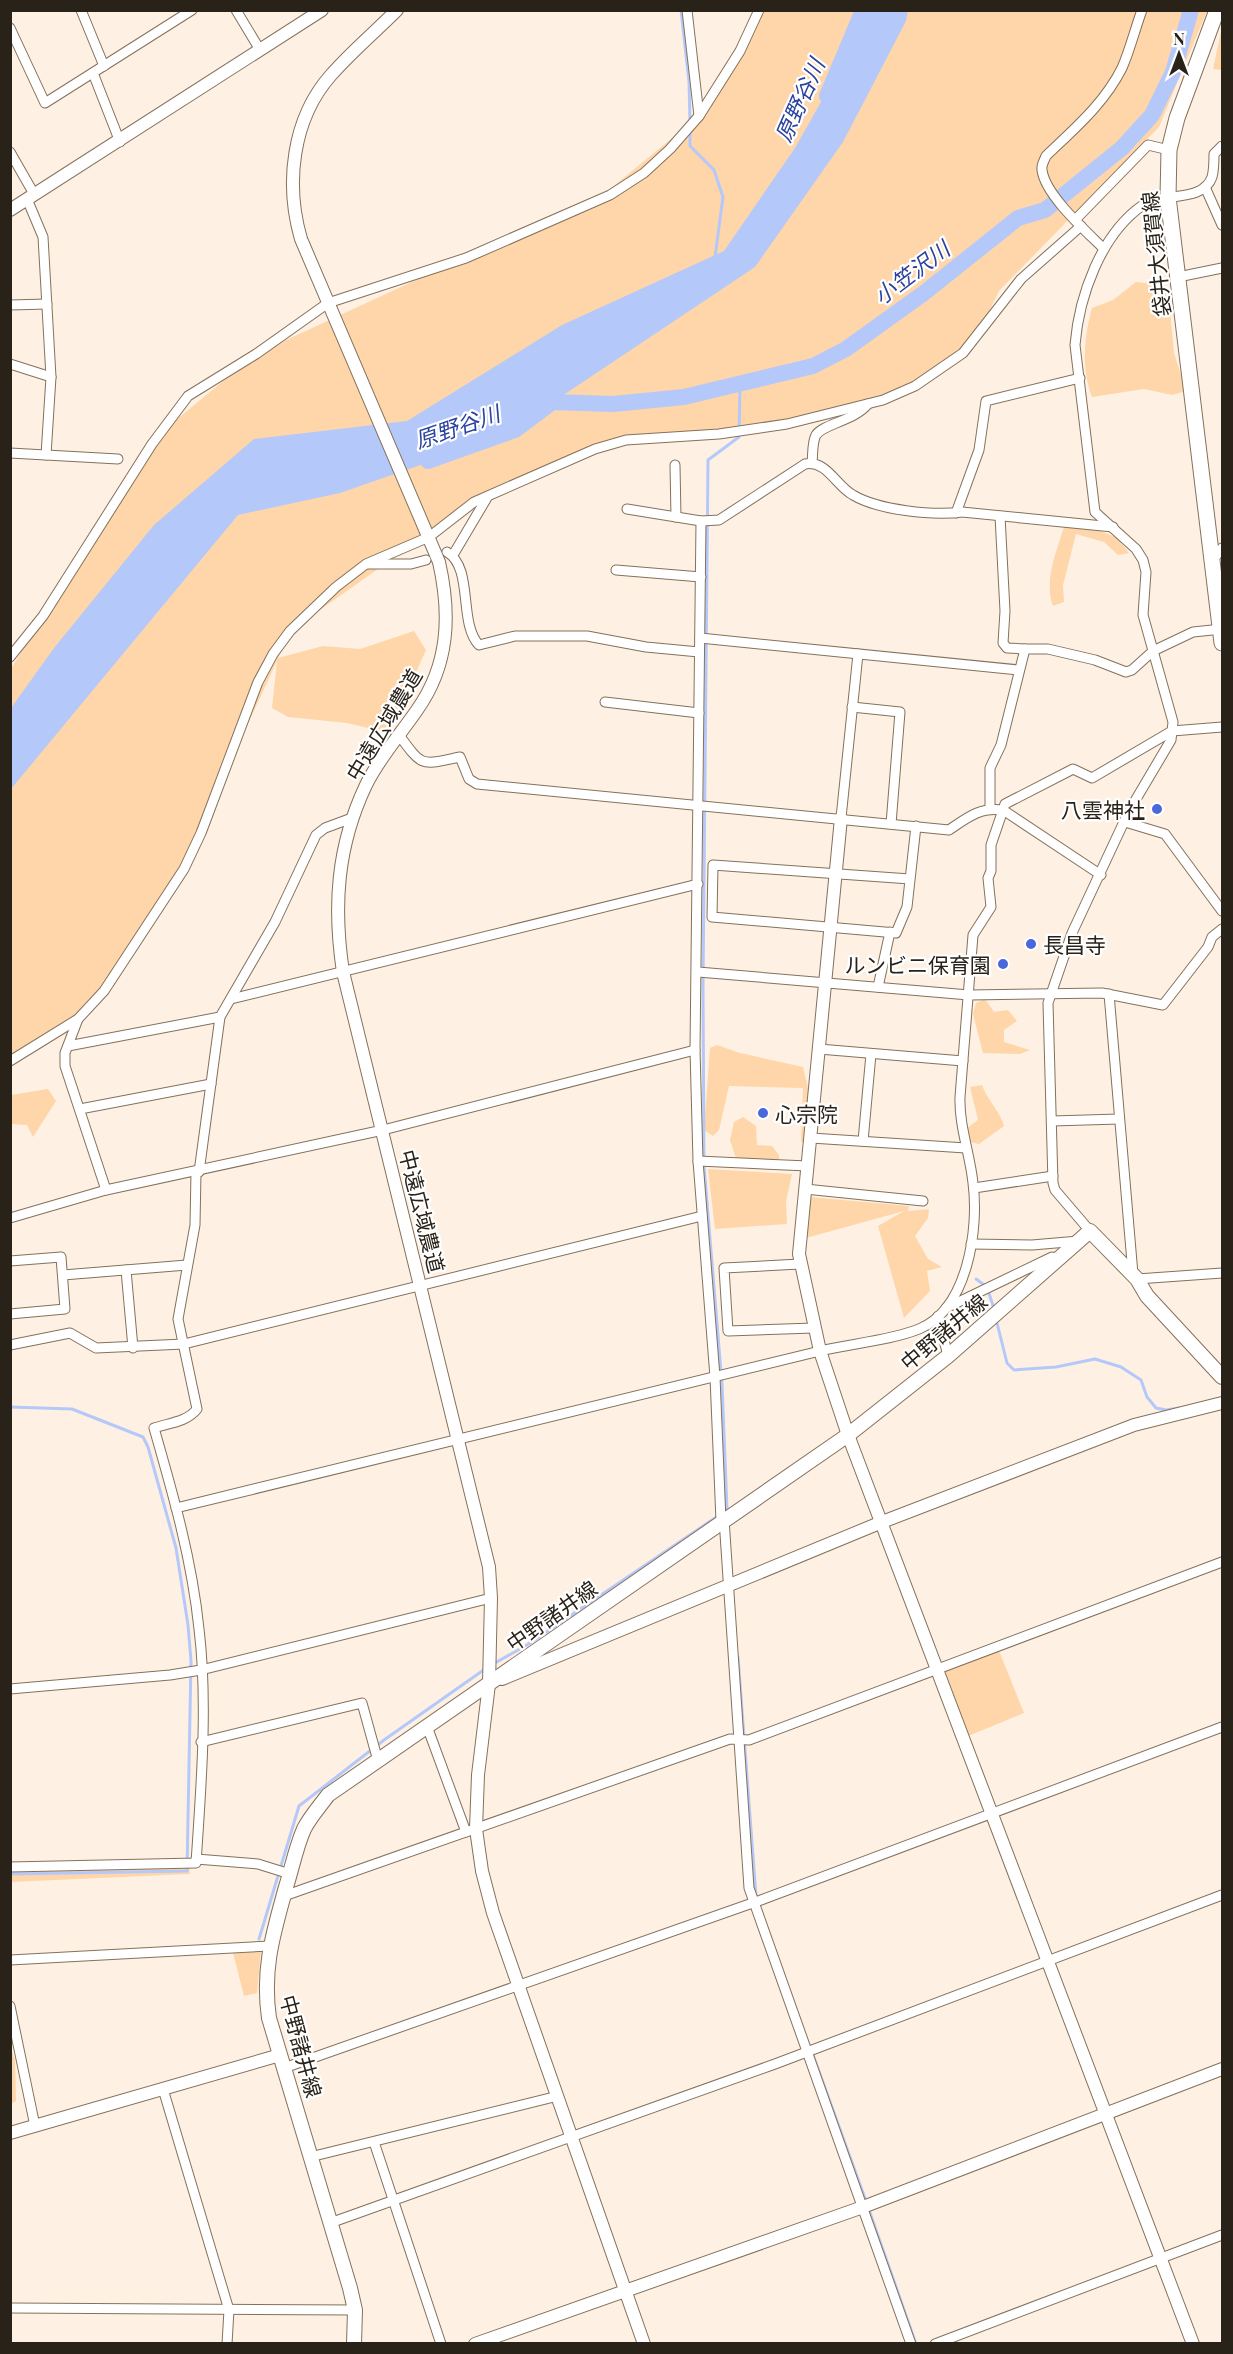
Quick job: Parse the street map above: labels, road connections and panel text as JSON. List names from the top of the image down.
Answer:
{
  "streets": {
    "main road": ["袋井大須賀線", "中野諸井線"],
    "street": ["中遠広域農道"]
  },
  "crossings": [
    ["中遠広域農道", "中野諸井線"]
  ],
  "water": ["原野谷川", "小笠沢川"],
  "places": [
    "八雲神社",
    "長昌寺",
    "ルンビニ保育園",
    "心宗院"
  ],
  "north": "top"
}
